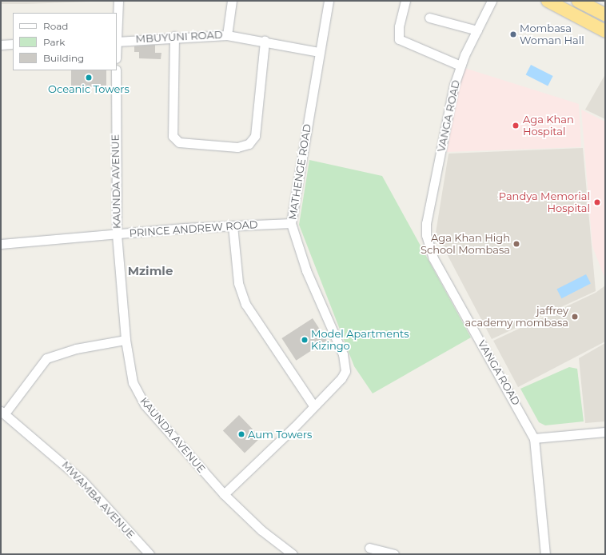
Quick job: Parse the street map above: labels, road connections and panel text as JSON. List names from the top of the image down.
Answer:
{
  "streets": {
    "street": [
      "MBUYUNI ROAD",
      "VANGA ROAD",
      "MATHENGE ROAD",
      "KAUNDA AVENUE",
      "PRINCE ANDREW ROAD",
      "MWAMBA AVENUE"
    ]
  },
  "crossings": [
    ["MATHENGE ROAD", "KAUNDA AVENUE"],
    ["MATHENGE ROAD", "PRINCE ANDREW ROAD"],
    ["KAUNDA AVENUE", "PRINCE ANDREW ROAD"]
  ],
  "districts": ["Mzimle"],
  "places": [
    "Mombasa Woman Hall",
    "Oceanic Towers",
    "Aga Khan Hospital",
    "Pandya Memorial Hospital",
    "Aga Khan High School Mombasa",
    "jaffrey academy mombasa",
    "Model Apartments Kizingo",
    "Aum Towers"
  ],
  "legend": ["Road", "Park", "Building"]
}
